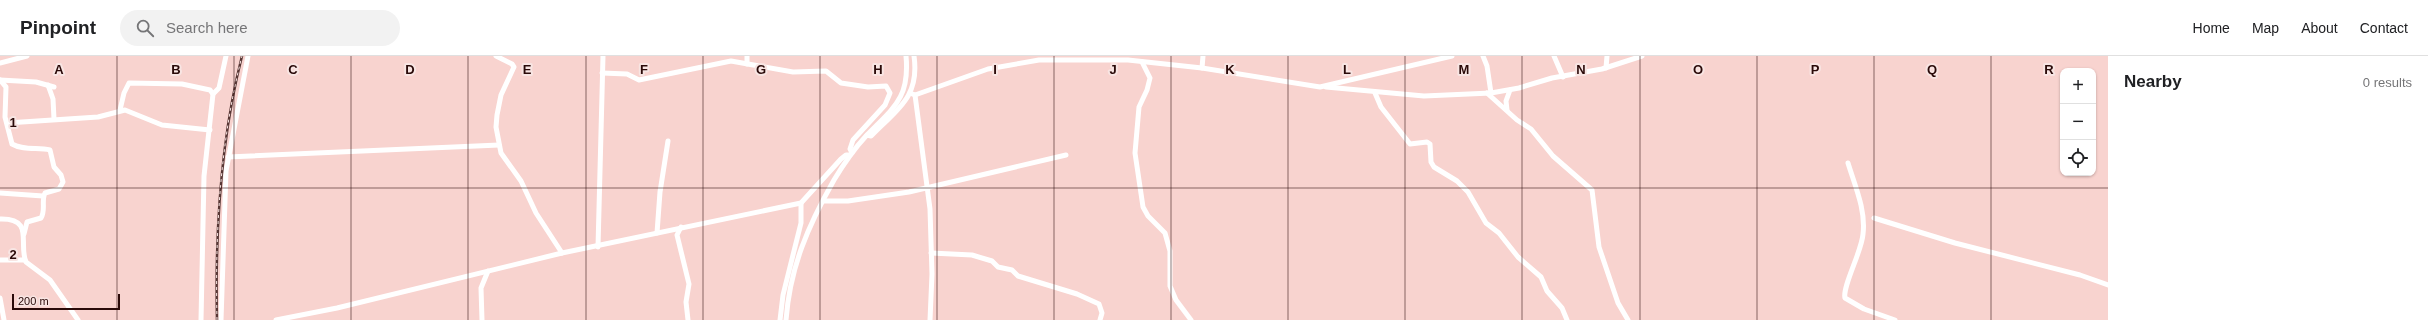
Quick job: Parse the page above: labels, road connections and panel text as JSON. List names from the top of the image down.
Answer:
{
  "scale_bar": "200 m",
  "page": {
    "header": "Pinpoint",
    "search": "Search here",
    "nav": [
      "Home",
      "Map",
      "About",
      "Contact"
    ],
    "heading": ["Nearby", "0 results"],
    "map_buttons": ["+", "−"],
    "scale": "200 m"
  },
  "grid": {
    "columns": [
      "A",
      "B",
      "C",
      "D",
      "E",
      "F",
      "G",
      "H",
      "I",
      "J",
      "K",
      "L",
      "M",
      "N",
      "O",
      "P",
      "Q",
      "R"
    ],
    "rows": ["1", "2"]
  }
}
